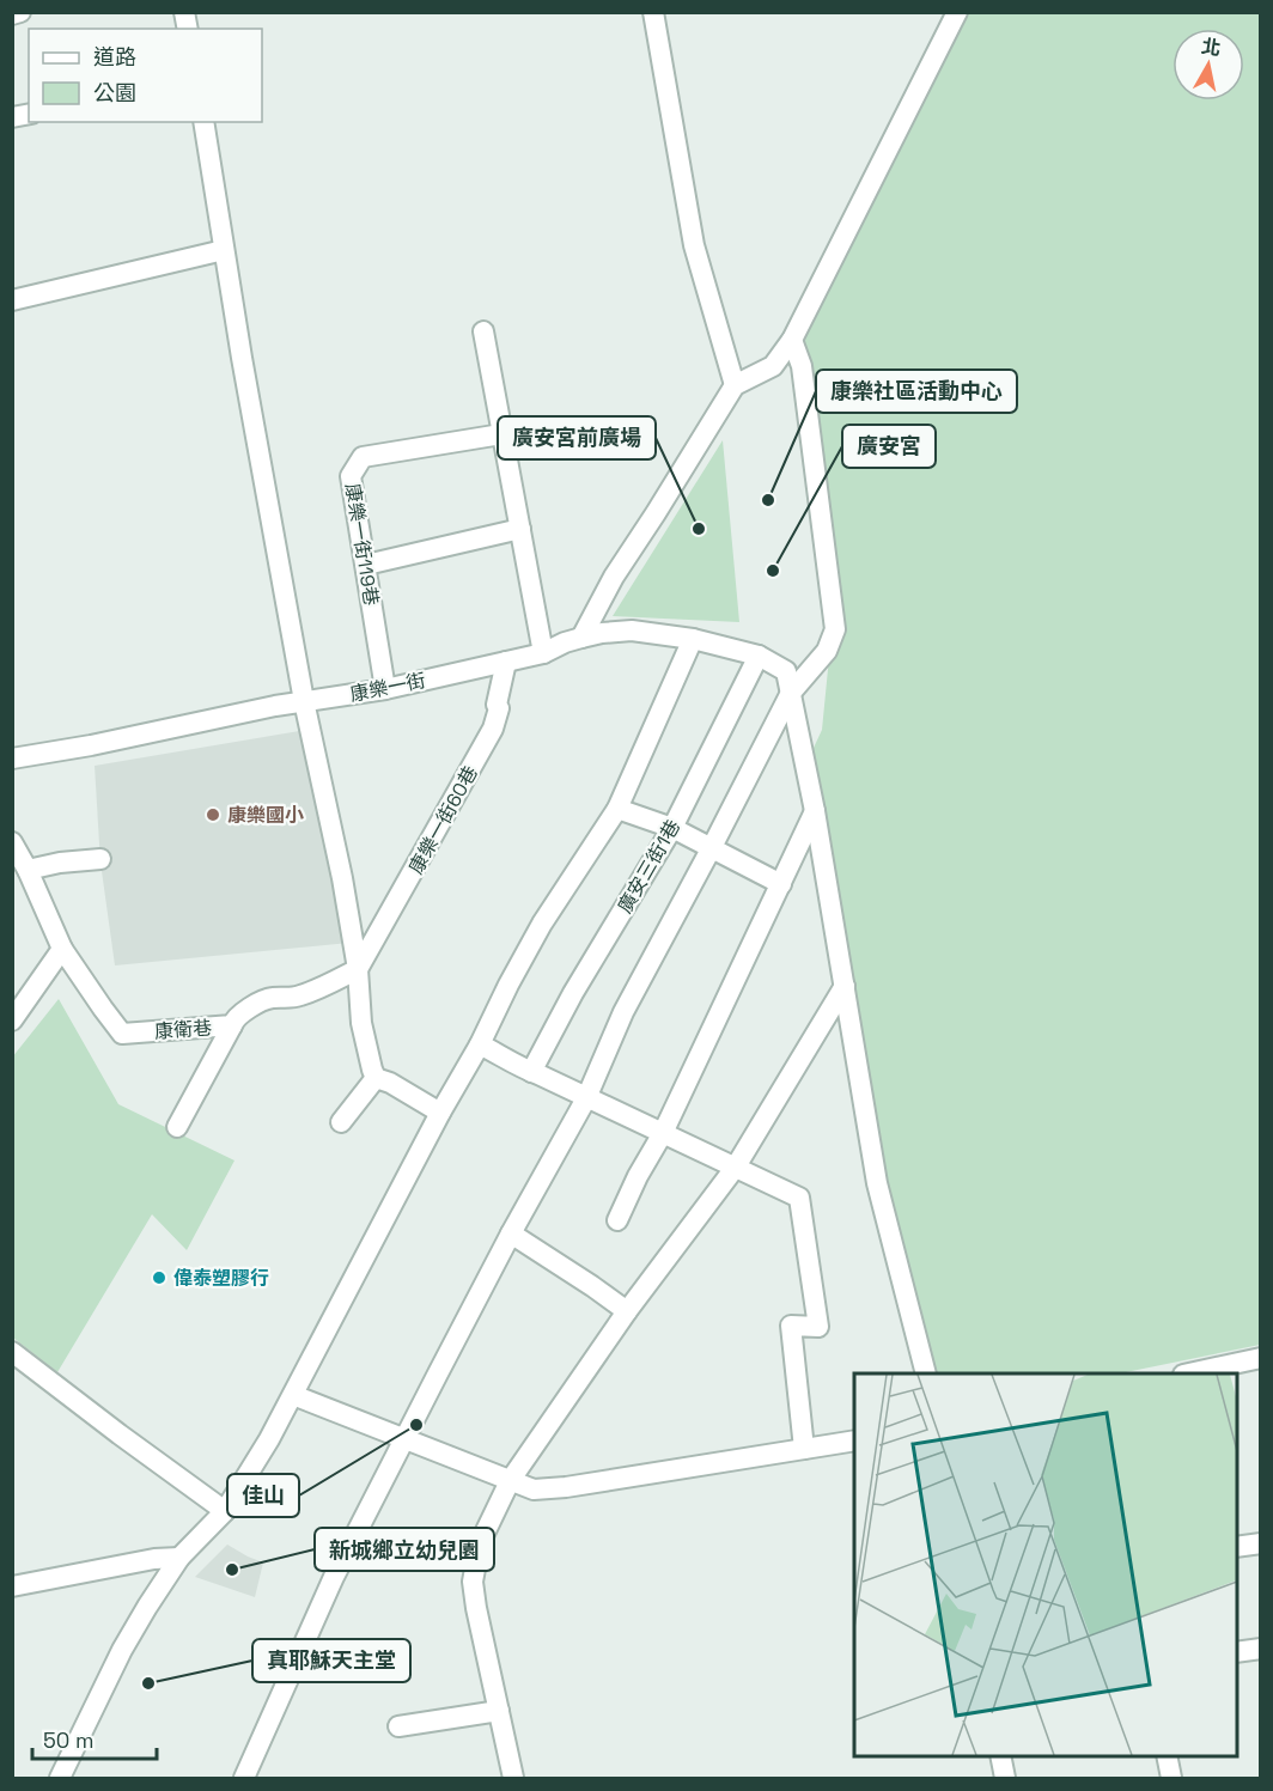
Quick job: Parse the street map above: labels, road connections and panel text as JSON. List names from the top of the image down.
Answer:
{
  "streets": {
    "street": [
      "康樂一街119巷",
      "康樂一街",
      "康樂一街60巷",
      "廣安三街1巷",
      "康衛巷"
    ]
  },
  "crossings": [
    ["康樂一街119巷", "康樂一街"],
    ["康樂一街", "康樂一街60巷"],
    ["康樂一街", "廣安三街1巷"],
    ["康樂一街60巷", "康衛巷"]
  ],
  "places": [
    "康樂社區活動中心",
    "廣安宮前廣場",
    "廣安宮",
    "康樂國小",
    "偉泰塑膠行",
    "佳山",
    "新城鄉立幼兒園",
    "真耶穌天主堂"
  ],
  "legend": ["道路", "公園"],
  "scale_bar": "50 m",
  "north": "top"
}
